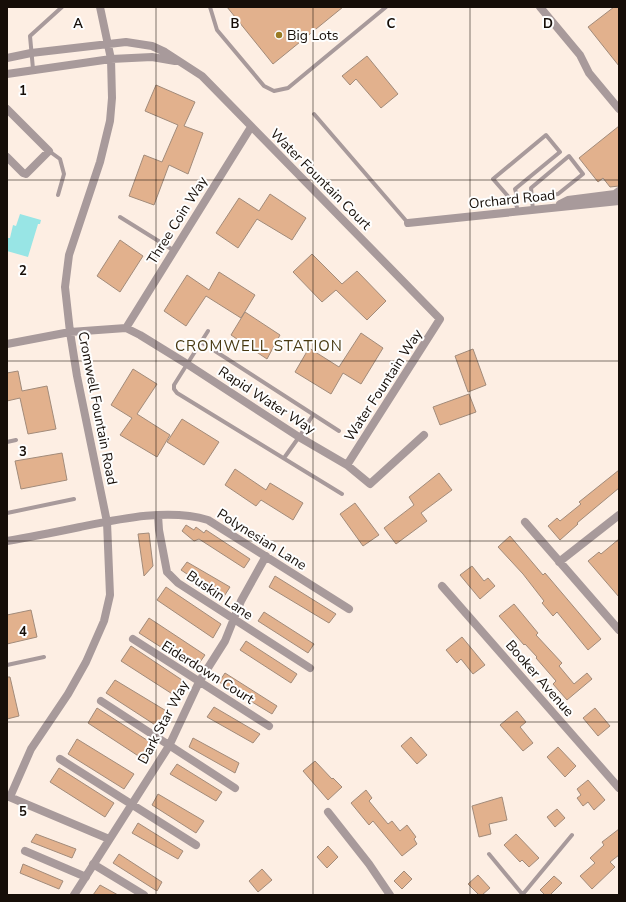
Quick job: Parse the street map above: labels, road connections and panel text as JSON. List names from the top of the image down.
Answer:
{
  "streets": {
    "street": [
      "Water Fountain Court",
      "Orchard Road",
      "Three Coin Way",
      "Water Fountain Way",
      "Rapid Water Way",
      "Cromwell Fountain Road",
      "Polynesian Lane",
      "Buskin Lane",
      "Eiderdown Court",
      "Booker Avenue",
      "Dark Star Way"
    ]
  },
  "crossings": [
    ["Water Fountain Court", "Three Coin Way"],
    ["Water Fountain Court", "Water Fountain Way"],
    ["Water Fountain Court", "Cromwell Fountain Road"],
    ["Three Coin Way", "Rapid Water Way"],
    ["Water Fountain Way", "Rapid Water Way"],
    ["Cromwell Fountain Road", "Polynesian Lane"],
    ["Polynesian Lane", "Buskin Lane"],
    ["Polynesian Lane", "Dark Star Way"],
    ["Buskin Lane", "Dark Star Way"],
    ["Eiderdown Court", "Dark Star Way"]
  ],
  "districts": ["CROMWELL STATION"],
  "places": ["Big Lots"],
  "grid": {
    "columns": [
      "A",
      "B",
      "C",
      "D"
    ],
    "rows": [
      "1",
      "2",
      "3",
      "4",
      "5"
    ]
  }
}
